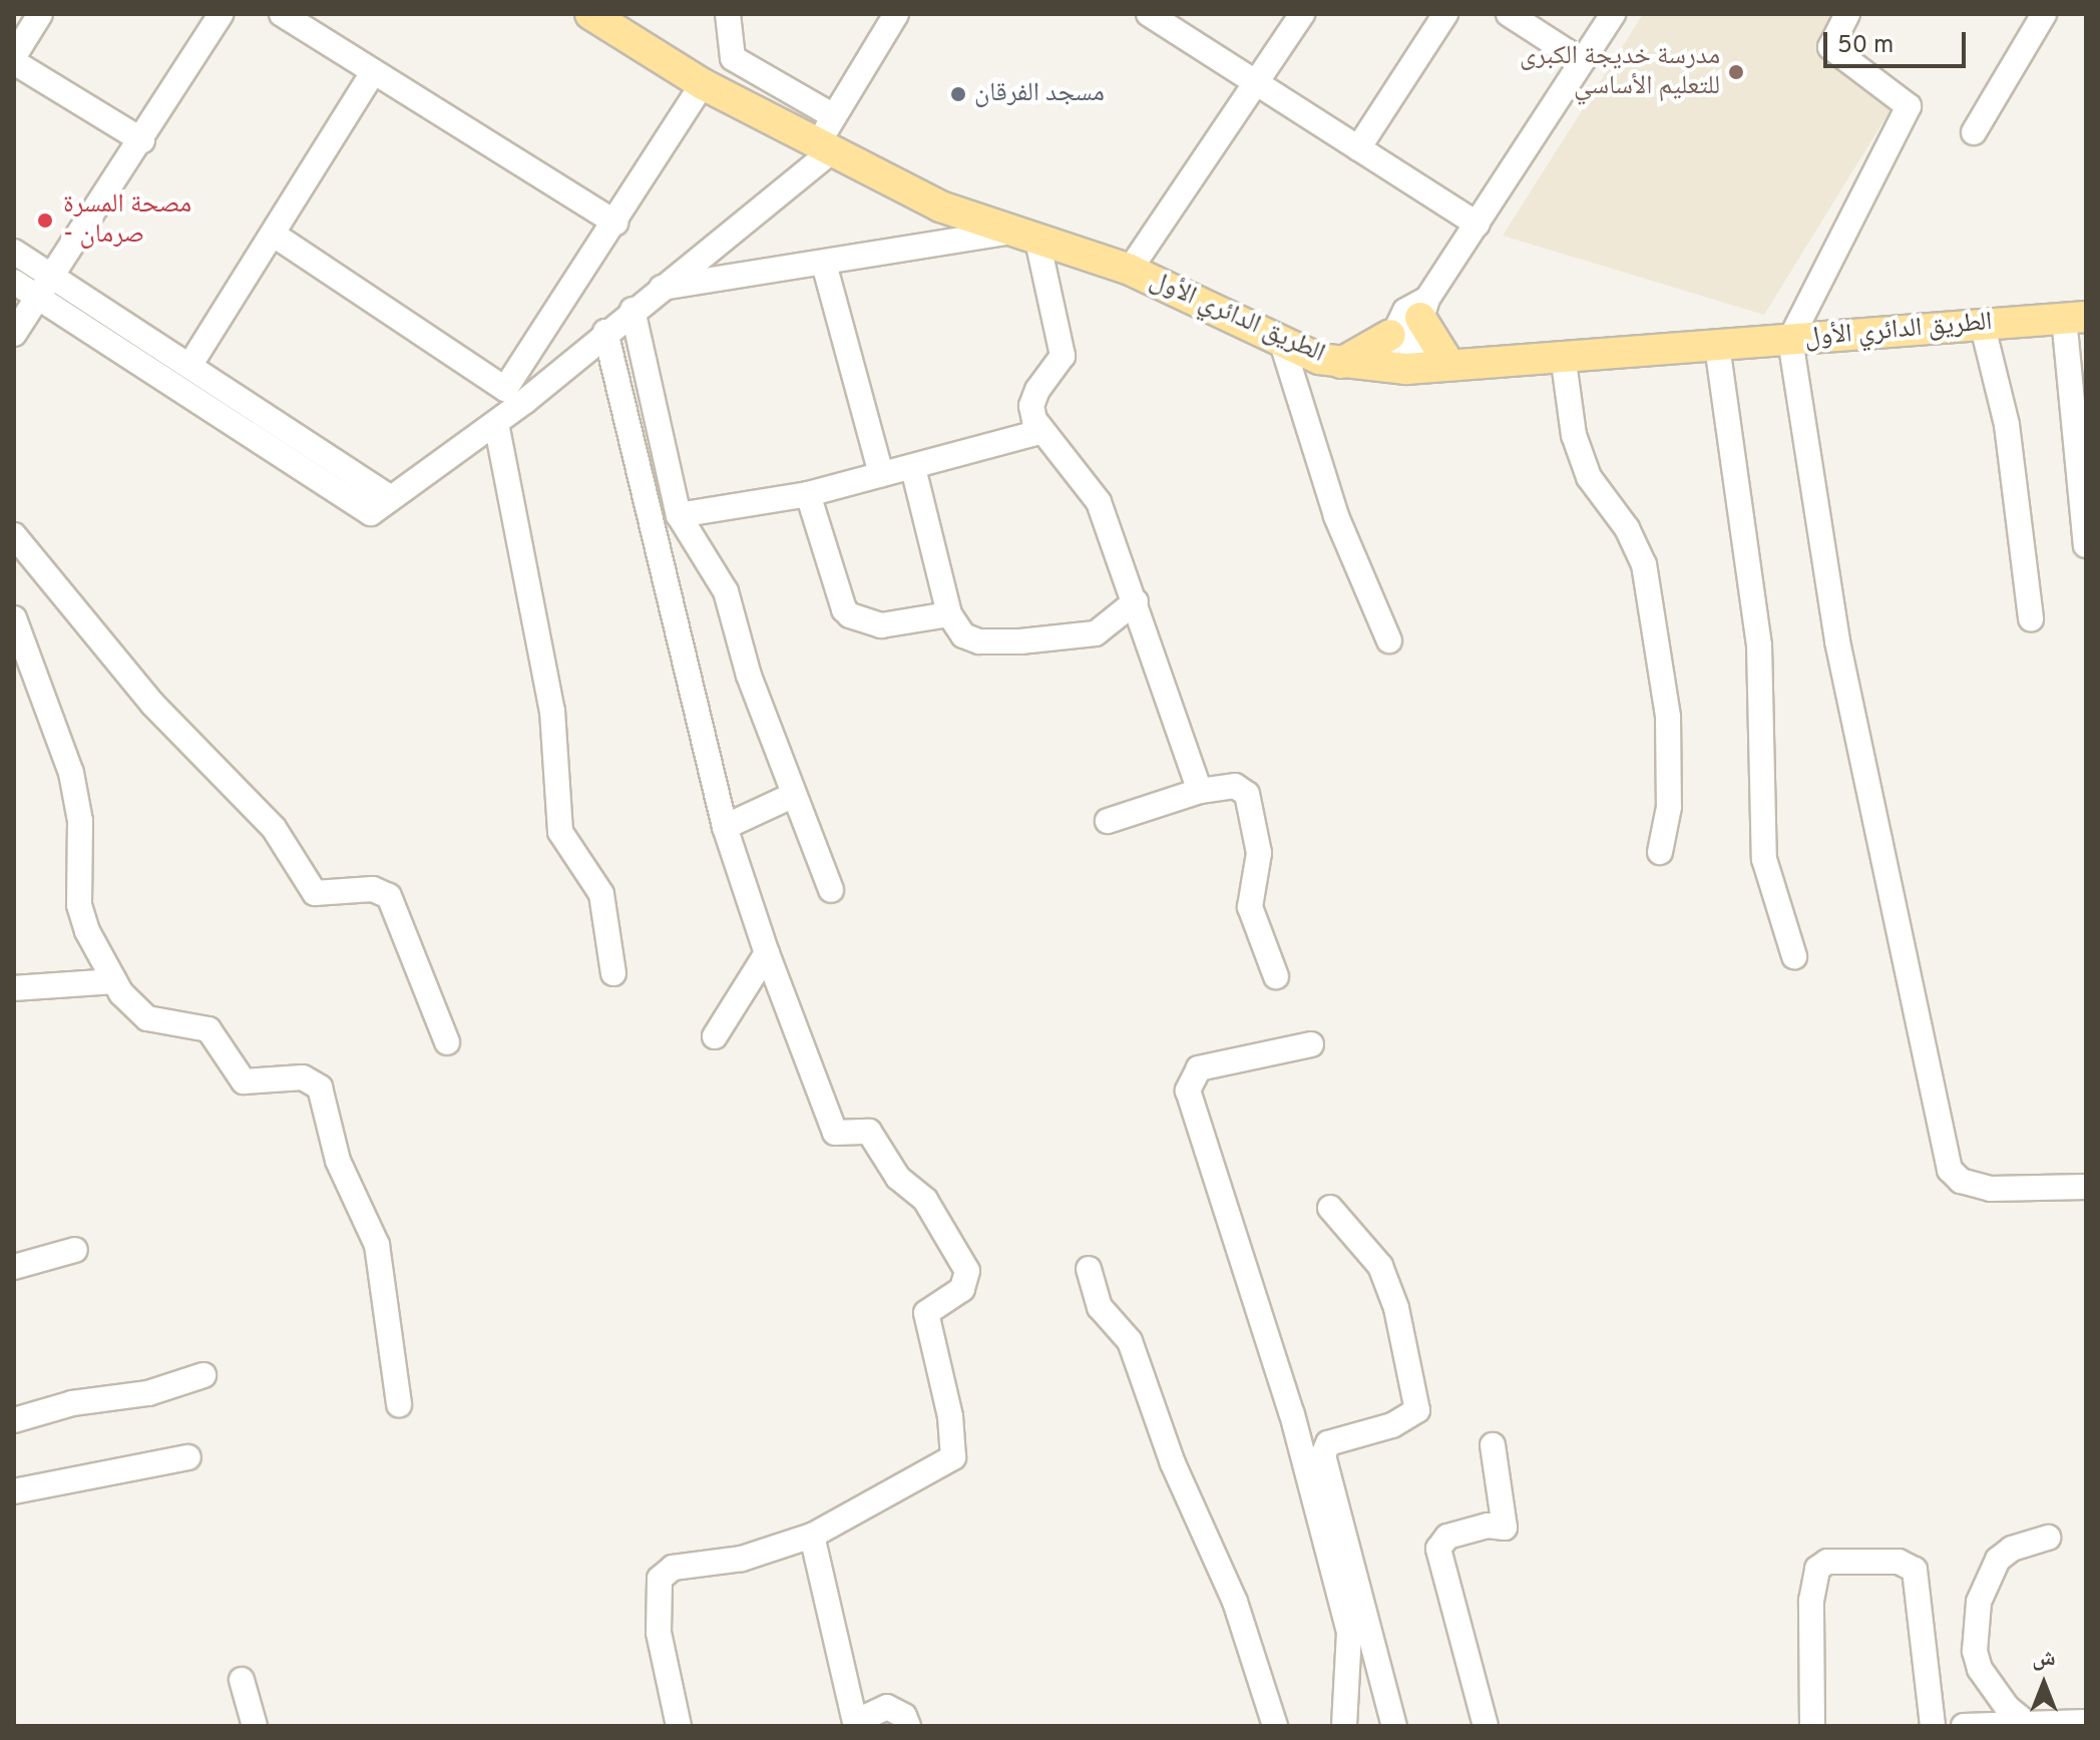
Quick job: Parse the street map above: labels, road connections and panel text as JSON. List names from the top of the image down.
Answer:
{
  "streets": {
    "main road": ["الطريق الدائري الأول"]
  },
  "places": ["مدرسة خديجة الكبرى للتعليم الأساسي", "مسجد الفرقان", "مصحة المسرة - صرمان"],
  "scale_bar": "50 m",
  "north": "top"
}
